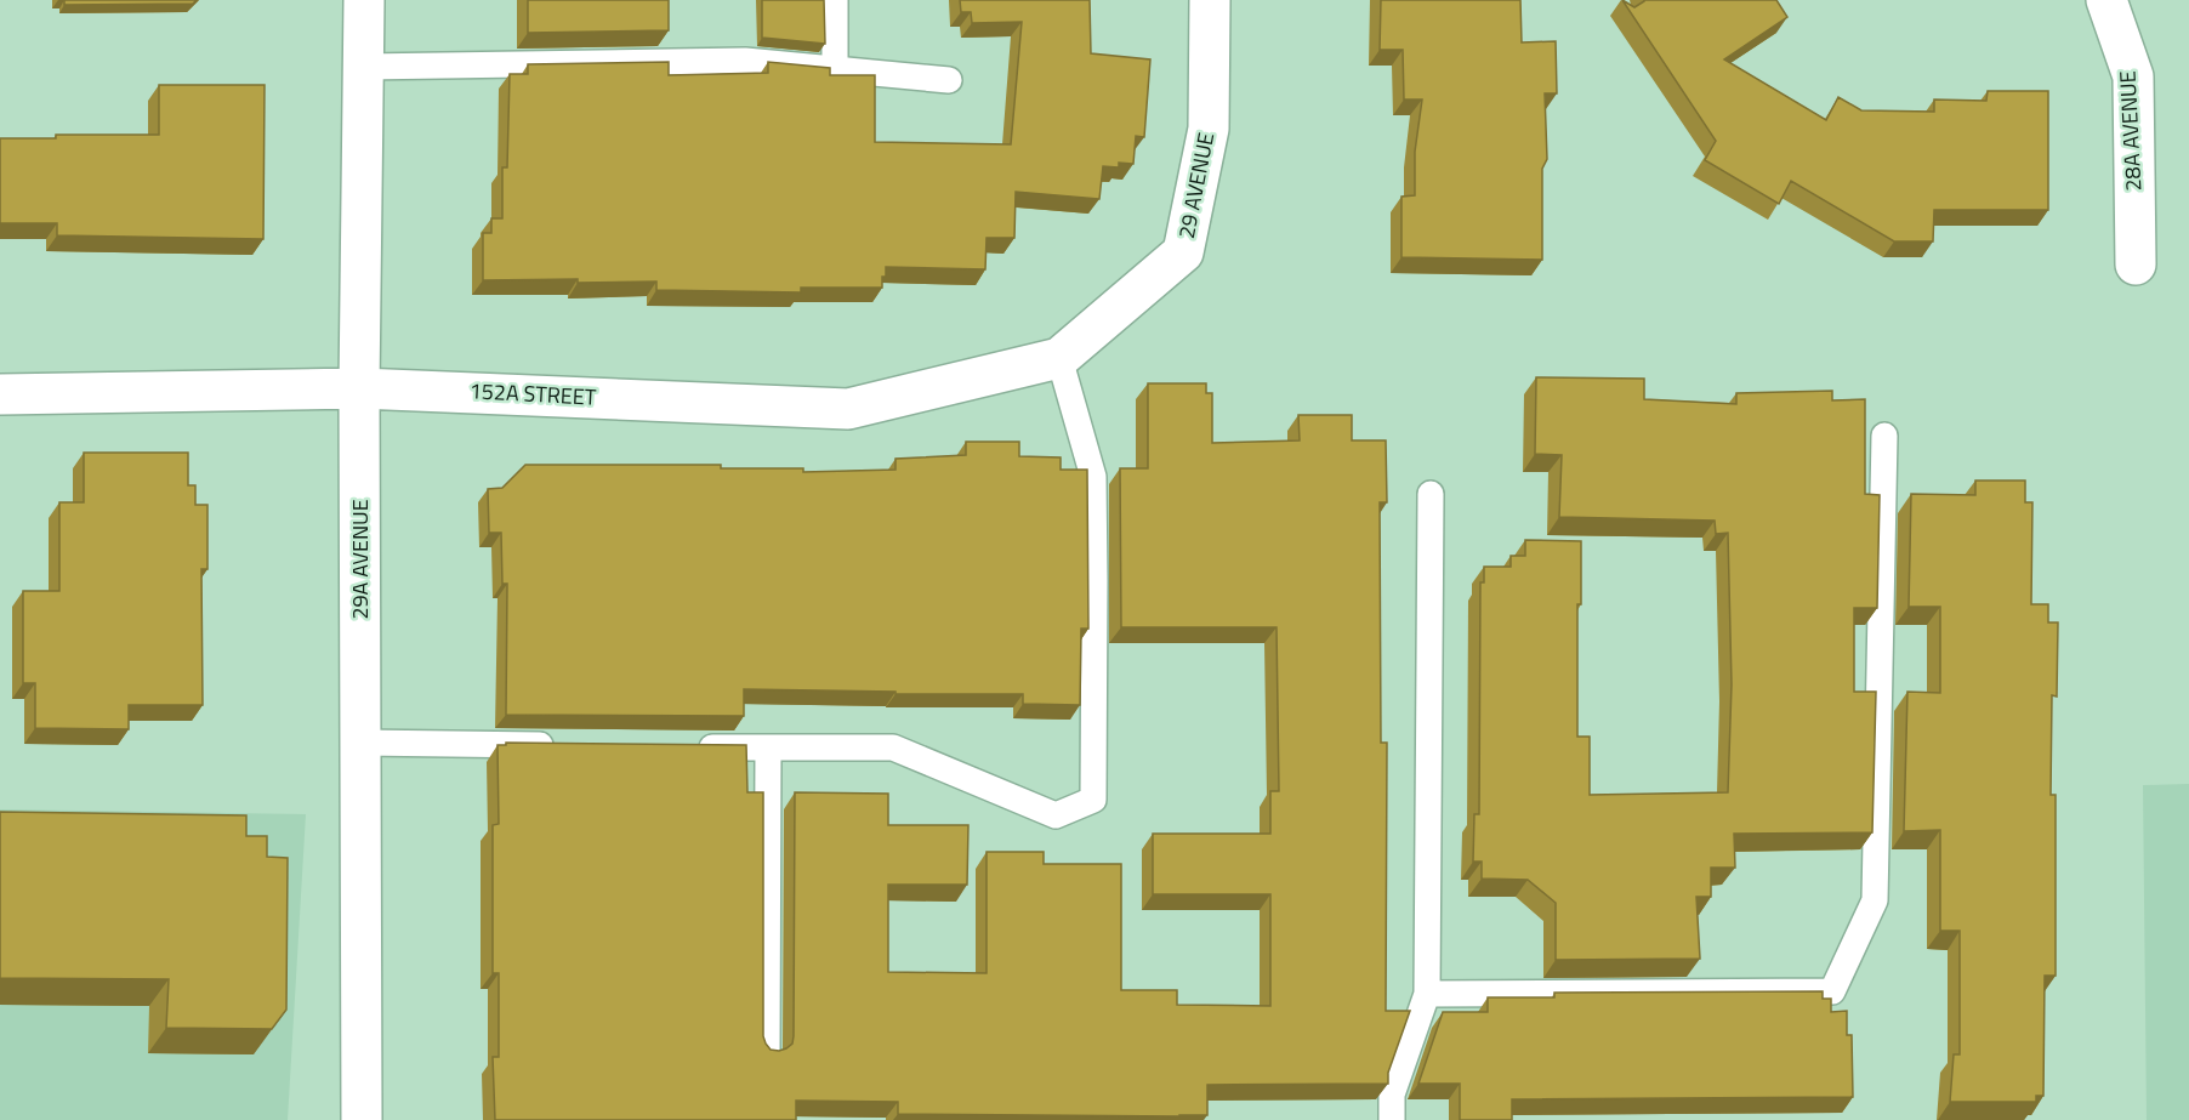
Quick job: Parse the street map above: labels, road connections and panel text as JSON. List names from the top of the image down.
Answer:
{
  "streets": {
    "street": [
      "28A AVENUE",
      "29 AVENUE",
      "152A STREET",
      "29A AVENUE"
    ]
  },
  "crossings": [
    ["29 AVENUE", "152A STREET"],
    ["152A STREET", "29A AVENUE"]
  ]
}
